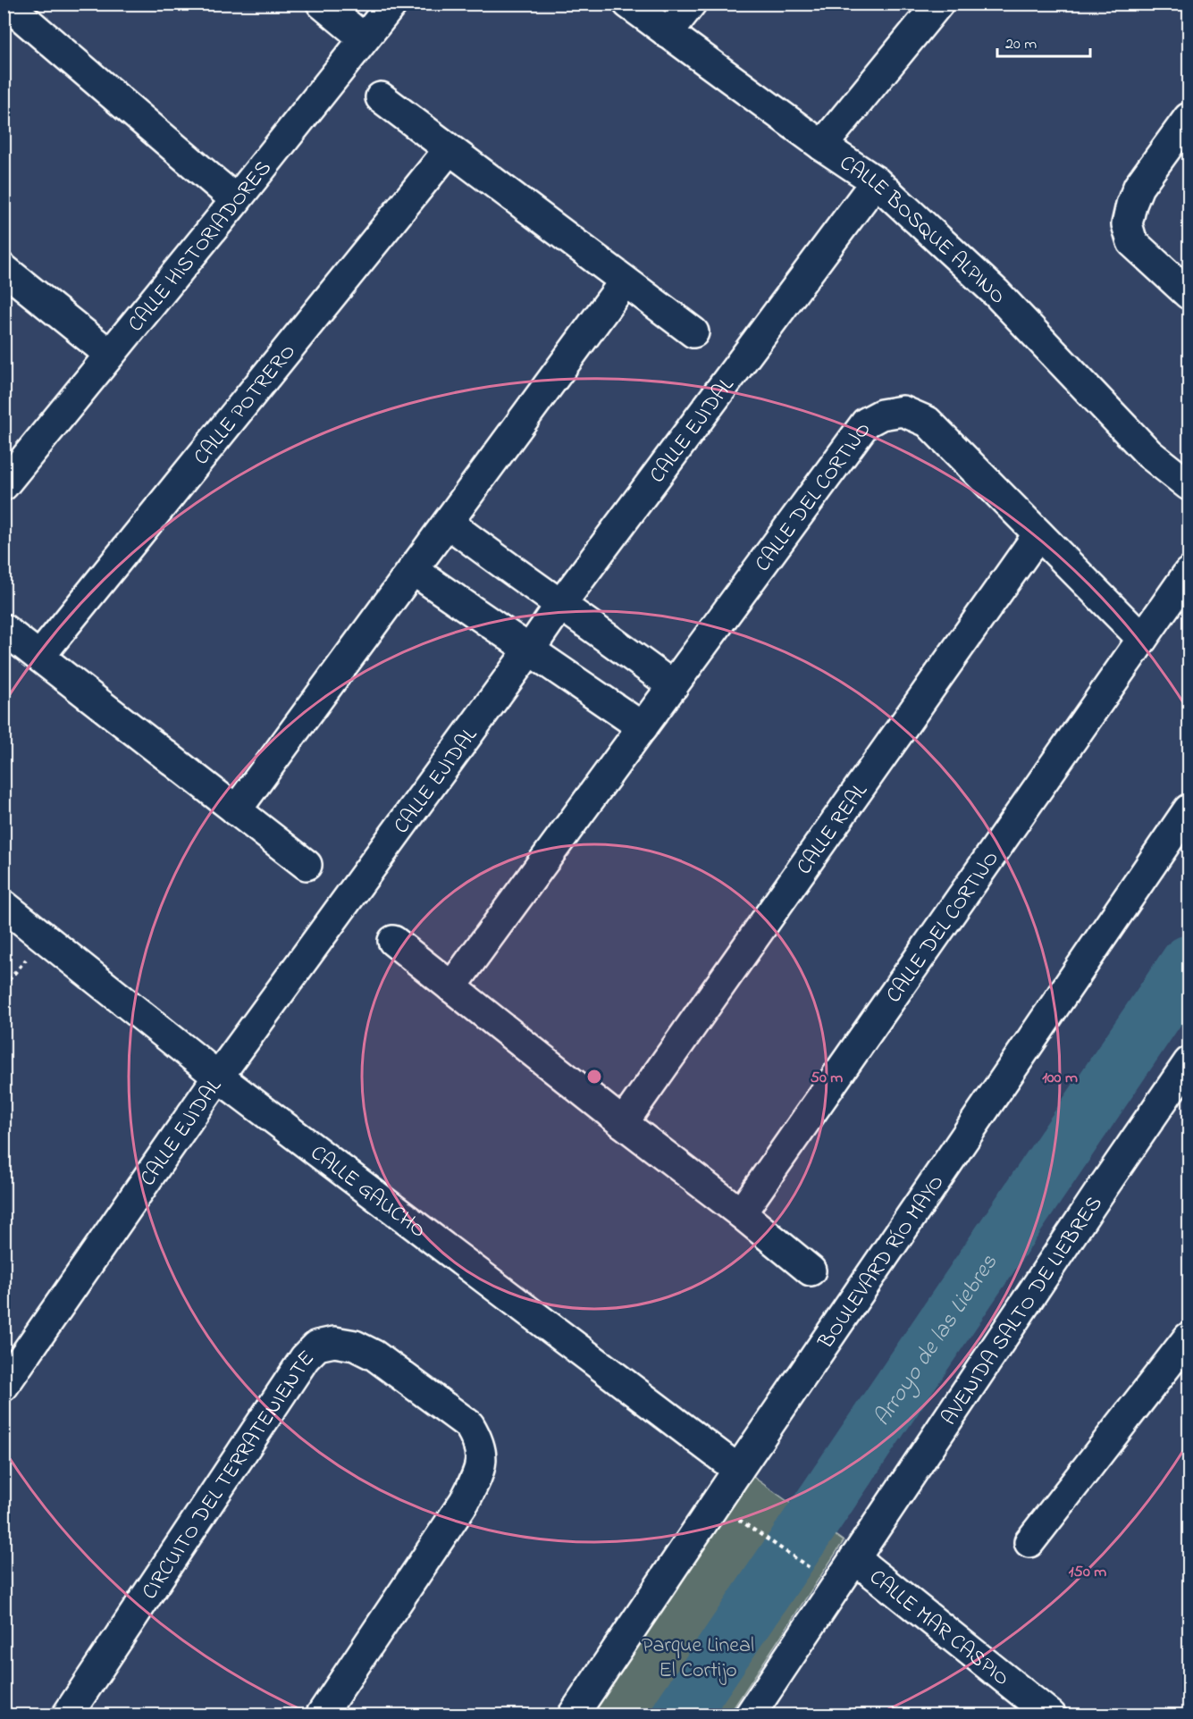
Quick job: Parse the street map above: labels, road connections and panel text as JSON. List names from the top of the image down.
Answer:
{
  "streets": {
    "street": [
      "CALLE BOSQUE ALPINO",
      "CALLE HISTORIADORES",
      "CALLE POTRERO",
      "CALLE EJIDAL",
      "CALLE DEL CORTIJO",
      "CALLE REAL",
      "CALLE GAUCHO",
      "BOULEVARD RÍO MAYO",
      "AVENIDA SALTO DE LIEBRES",
      "CIRCUITO DEL TERRATENIENTE",
      "CALLE MAR CASPIO"
    ]
  },
  "crossings": [
    ["CALLE BOSQUE ALPINO", "CALLE EJIDAL"],
    ["CALLE EJIDAL", "CALLE GAUCHO"],
    ["CALLE DEL CORTIJO", "CALLE REAL"],
    ["CALLE GAUCHO", "BOULEVARD RÍO MAYO"],
    ["AVENIDA SALTO DE LIEBRES", "CALLE MAR CASPIO"]
  ],
  "water": ["Arroyo de las Liebres"],
  "parks": ["Parque Lineal El Cortijo"],
  "scale_bar": "20 m",
  "rings": ["50 m", "100 m", "150 m"]
}
